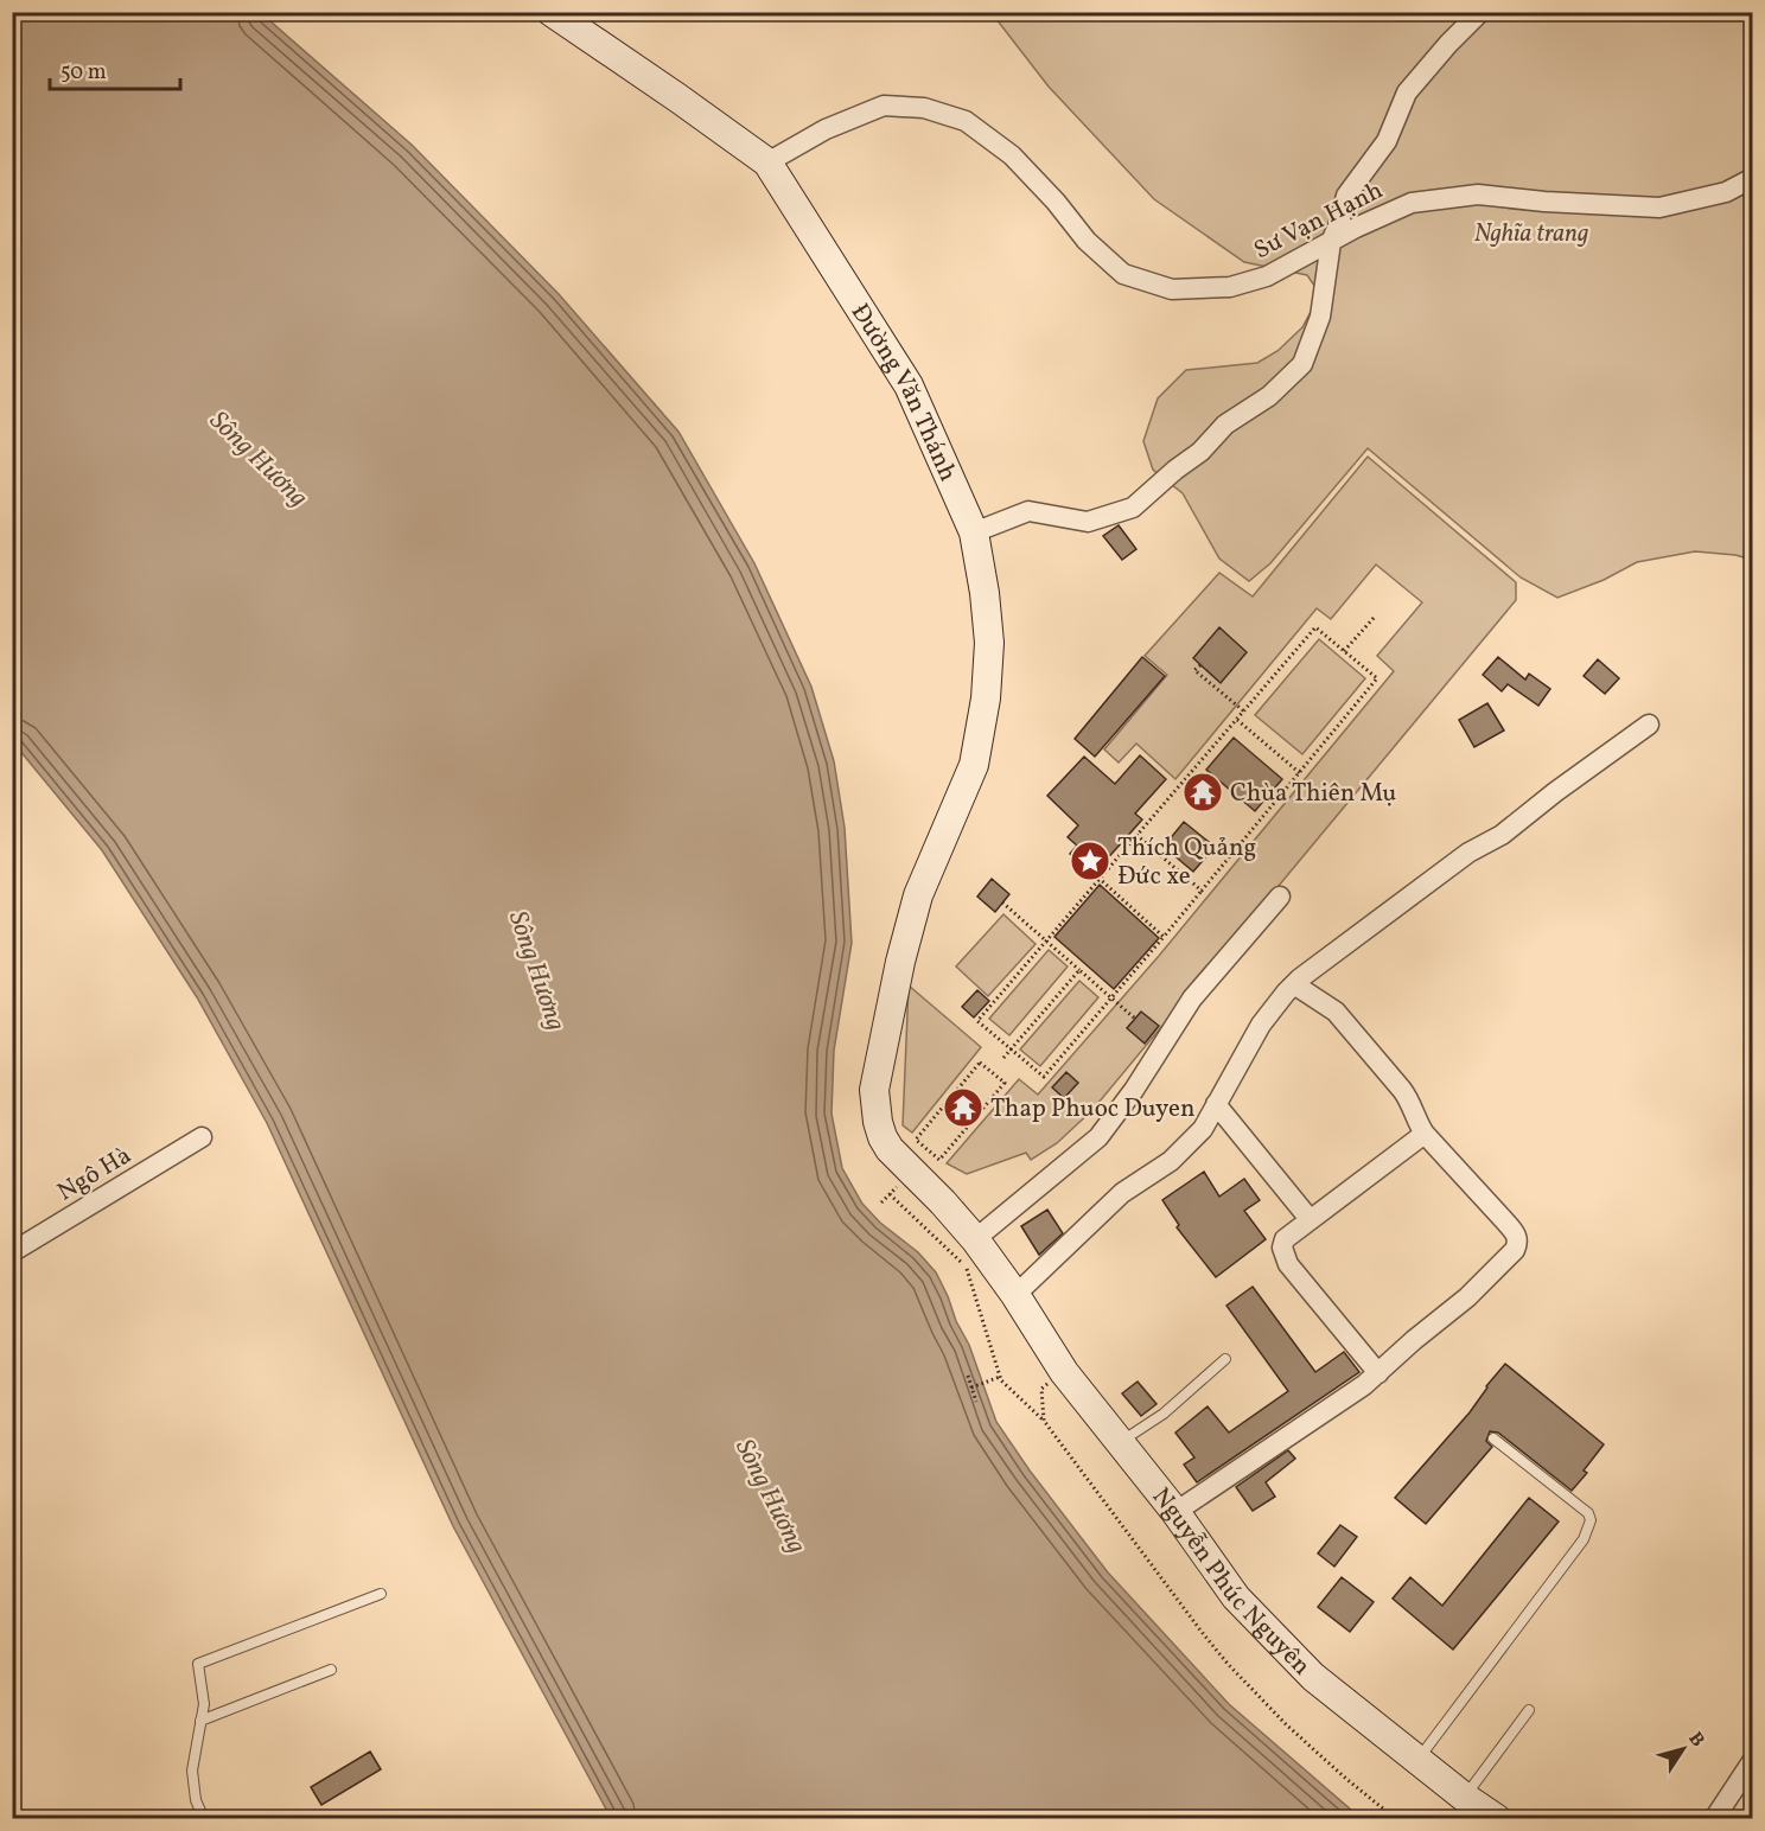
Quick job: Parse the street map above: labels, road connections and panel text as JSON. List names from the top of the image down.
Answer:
{
  "streets": {
    "main road": ["Đường Văn Thánh", "Nguyễn Phúc Nguyên"],
    "street": ["Sư Vạn Hạnh", "Ngô Hà"]
  },
  "crossings": [
    ["Sư Vạn Hạnh", "Đường Văn Thánh"],
    ["Đường Văn Thánh", "Nguyễn Phúc Nguyên"]
  ],
  "water": ["Sông Hương"],
  "parks": ["Nghĩa trang"],
  "places": {
    "temple": ["Chùa Thiên Mụ", "Thap Phuoc Duyen"],
    "place": ["Thích Quảng Đức xe"]
  },
  "scale_bar": "50 m",
  "north": "top right"
}
